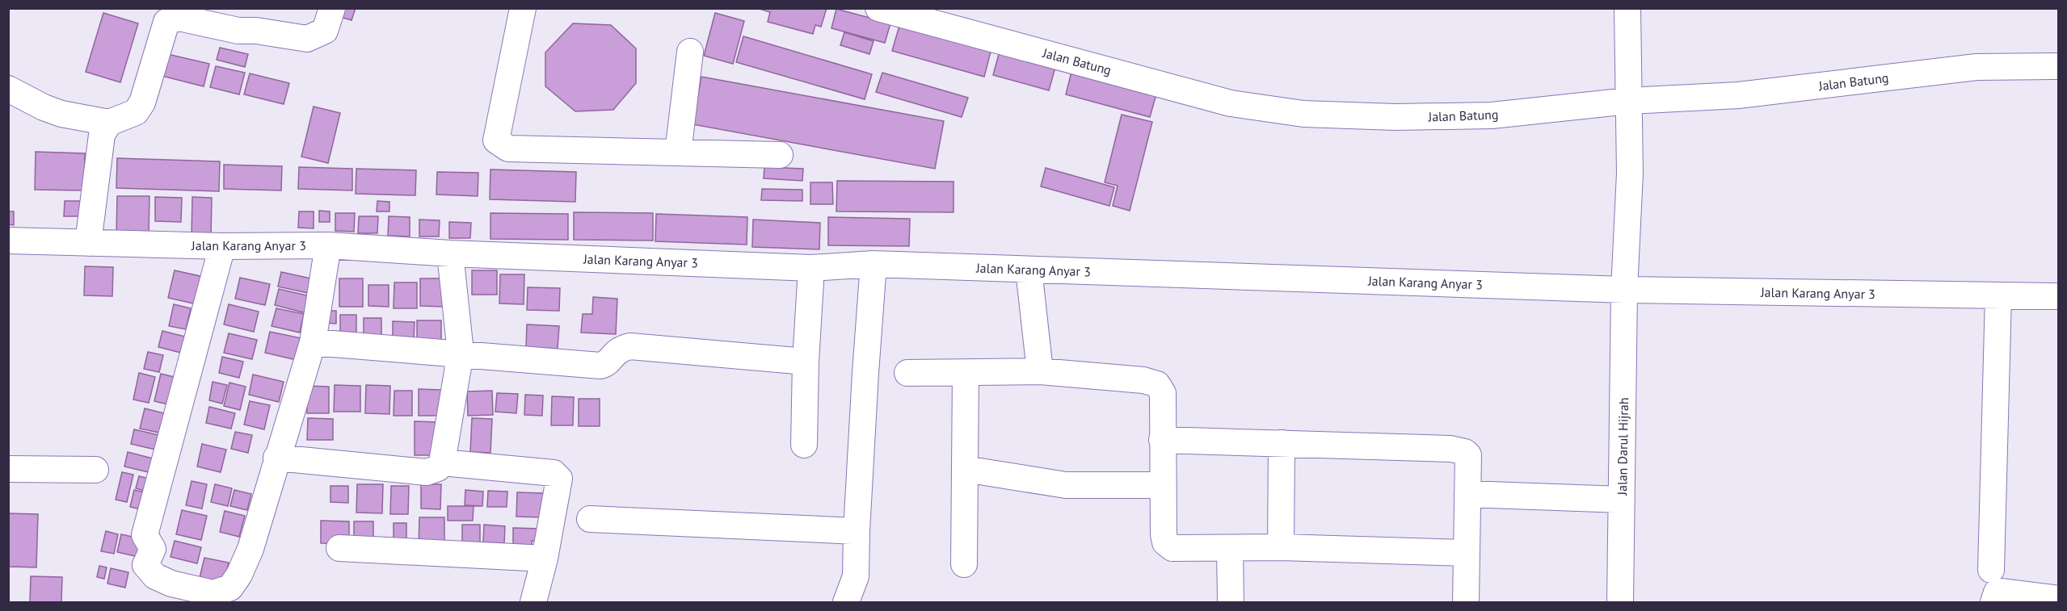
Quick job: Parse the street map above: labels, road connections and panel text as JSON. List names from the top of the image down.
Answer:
{
  "streets": {
    "street": ["Jalan Batung", "Jalan Karang Anyar 3", "Jalan Darul Hijrah"]
  },
  "crossings": [
    ["Jalan Batung", "Jalan Darul Hijrah"],
    ["Jalan Karang Anyar 3", "Jalan Darul Hijrah"]
  ]
}
